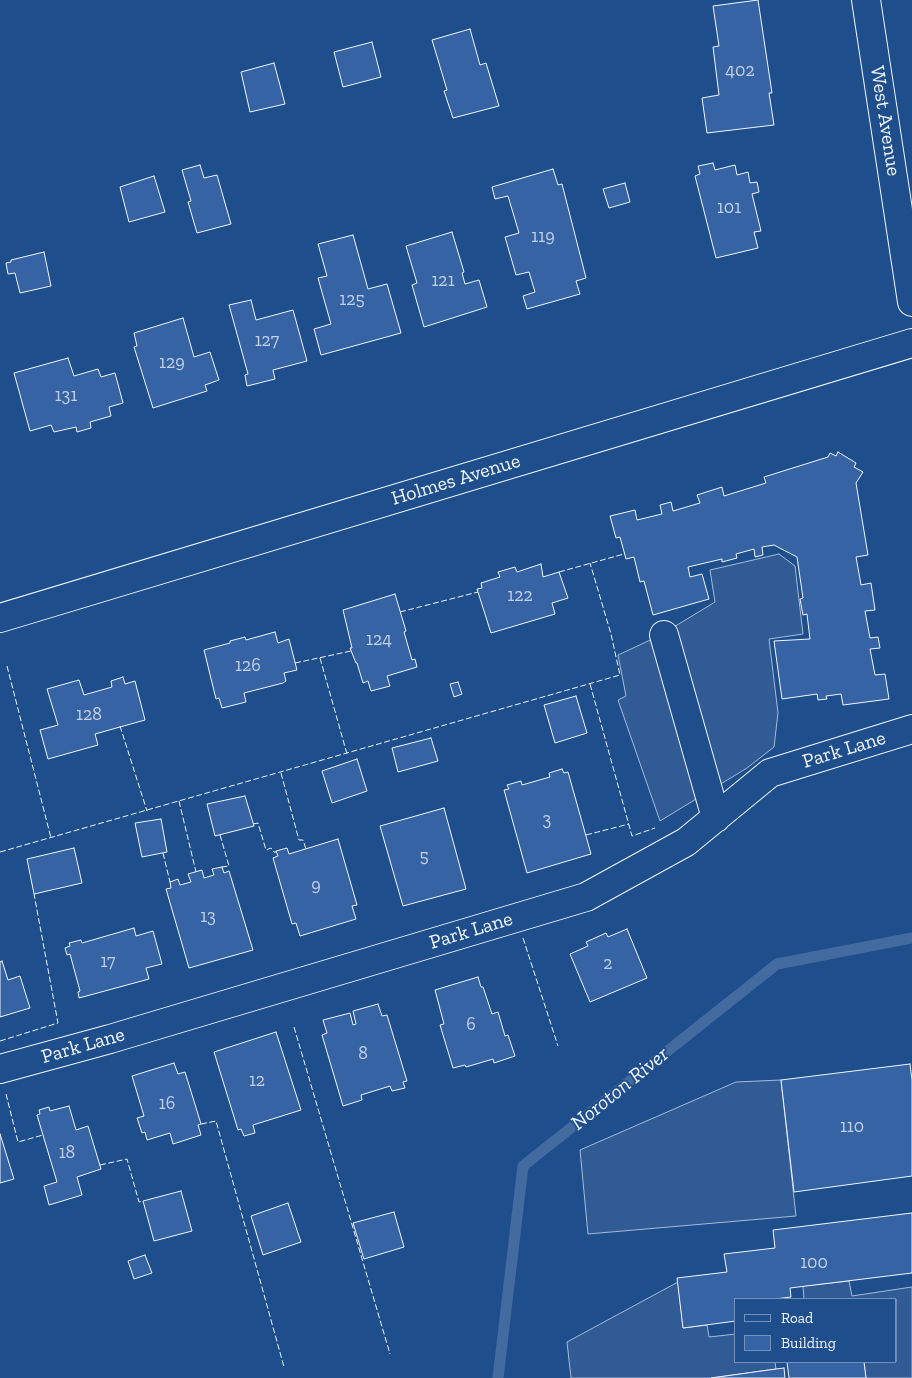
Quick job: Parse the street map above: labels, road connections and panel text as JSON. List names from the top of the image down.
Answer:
{
  "streets": {
    "street": ["West Avenue", "Holmes Avenue", "Park Lane"]
  },
  "water": ["Noroton River"],
  "house_numbers": [
    "402",
    "101",
    "119",
    "121",
    "125",
    "127",
    "129",
    "131",
    "122",
    "124",
    "126",
    "128",
    "3",
    "5",
    "9",
    "13",
    "17",
    "2",
    "6",
    "8",
    "12",
    "16",
    "110",
    "18",
    "100"
  ],
  "legend": ["Road", "Building"]
}
